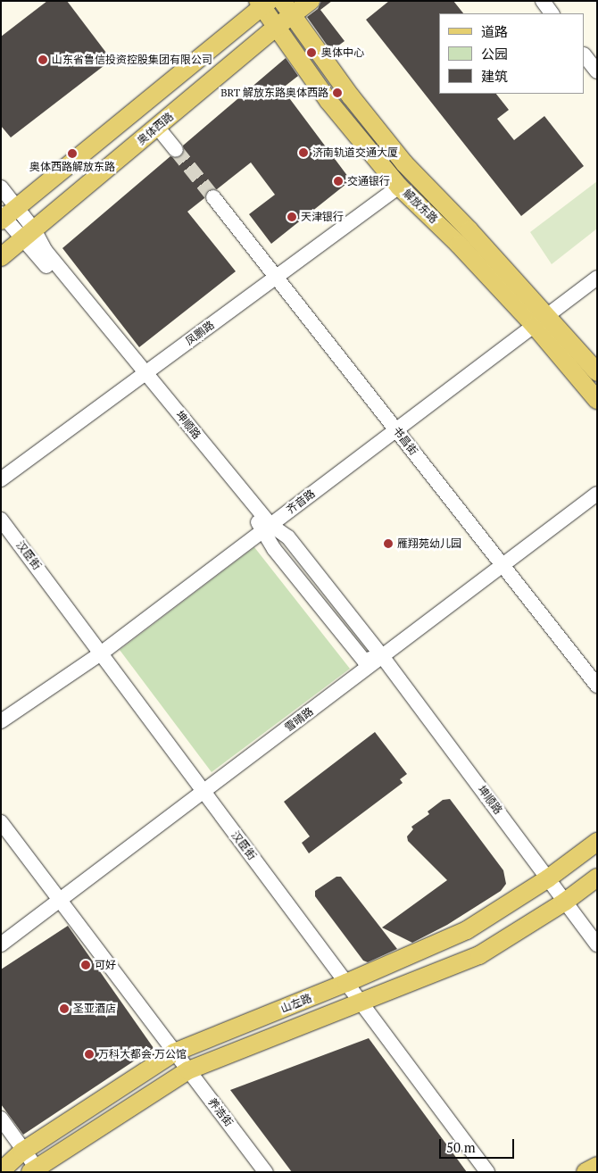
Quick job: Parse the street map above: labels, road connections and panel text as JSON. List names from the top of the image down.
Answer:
{
  "streets": {
    "main road": ["奥体西路", "解放东路", "山左路"],
    "street": [
      "凤鹏路",
      "坤顺路",
      "书昌街",
      "齐音路",
      "汉臣街",
      "雪晴路",
      "养浩街"
    ]
  },
  "crossings": [
    ["奥体西路", "解放东路"],
    ["奥体西路", "坤顺路"],
    ["解放东路", "凤鹏路"],
    ["解放东路", "齐音路"],
    ["凤鹏路", "坤顺路"],
    ["凤鹏路", "书昌街"],
    ["坤顺路", "齐音路"],
    ["坤顺路", "雪晴路"],
    ["坤顺路", "山左路"],
    ["书昌街", "齐音路"],
    ["书昌街", "雪晴路"],
    ["齐音路", "汉臣街"],
    ["汉臣街", "雪晴路"],
    ["汉臣街", "山左路"],
    ["雪晴路", "养浩街"],
    ["山左路", "养浩街"]
  ],
  "places": [
    "奥体中心",
    "山东省鲁信投资控股集团有限公司",
    "BRT 解放东路奥体西路",
    "济南轨道交通大厦",
    "奥体西路解放东路",
    "交通银行",
    "天津银行",
    "雁翔苑幼儿园",
    "可好",
    "圣亚酒店",
    "万科大都会·万公馆"
  ],
  "legend": ["道路", "公园", "建筑"],
  "scale_bar": "50 m"
}
